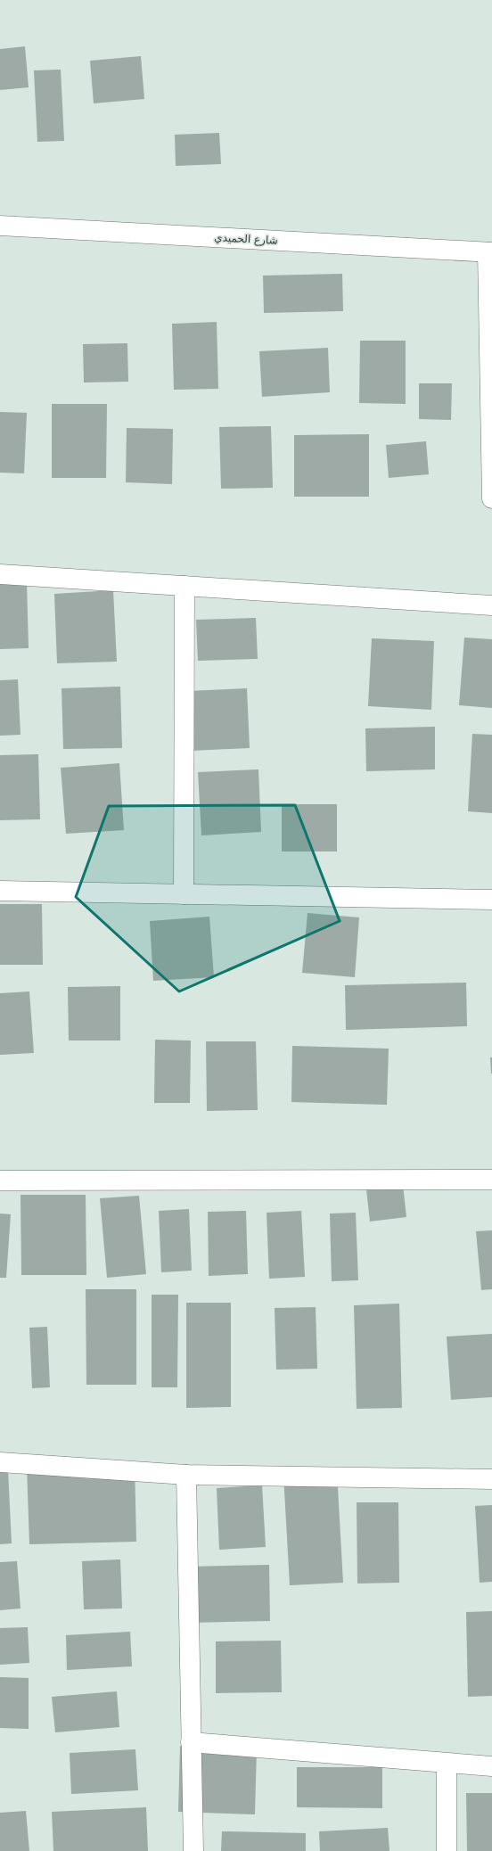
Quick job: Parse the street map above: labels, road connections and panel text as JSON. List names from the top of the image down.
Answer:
{
  "streets": {
    "street": ["شارع الحميدي"]
  }
}
